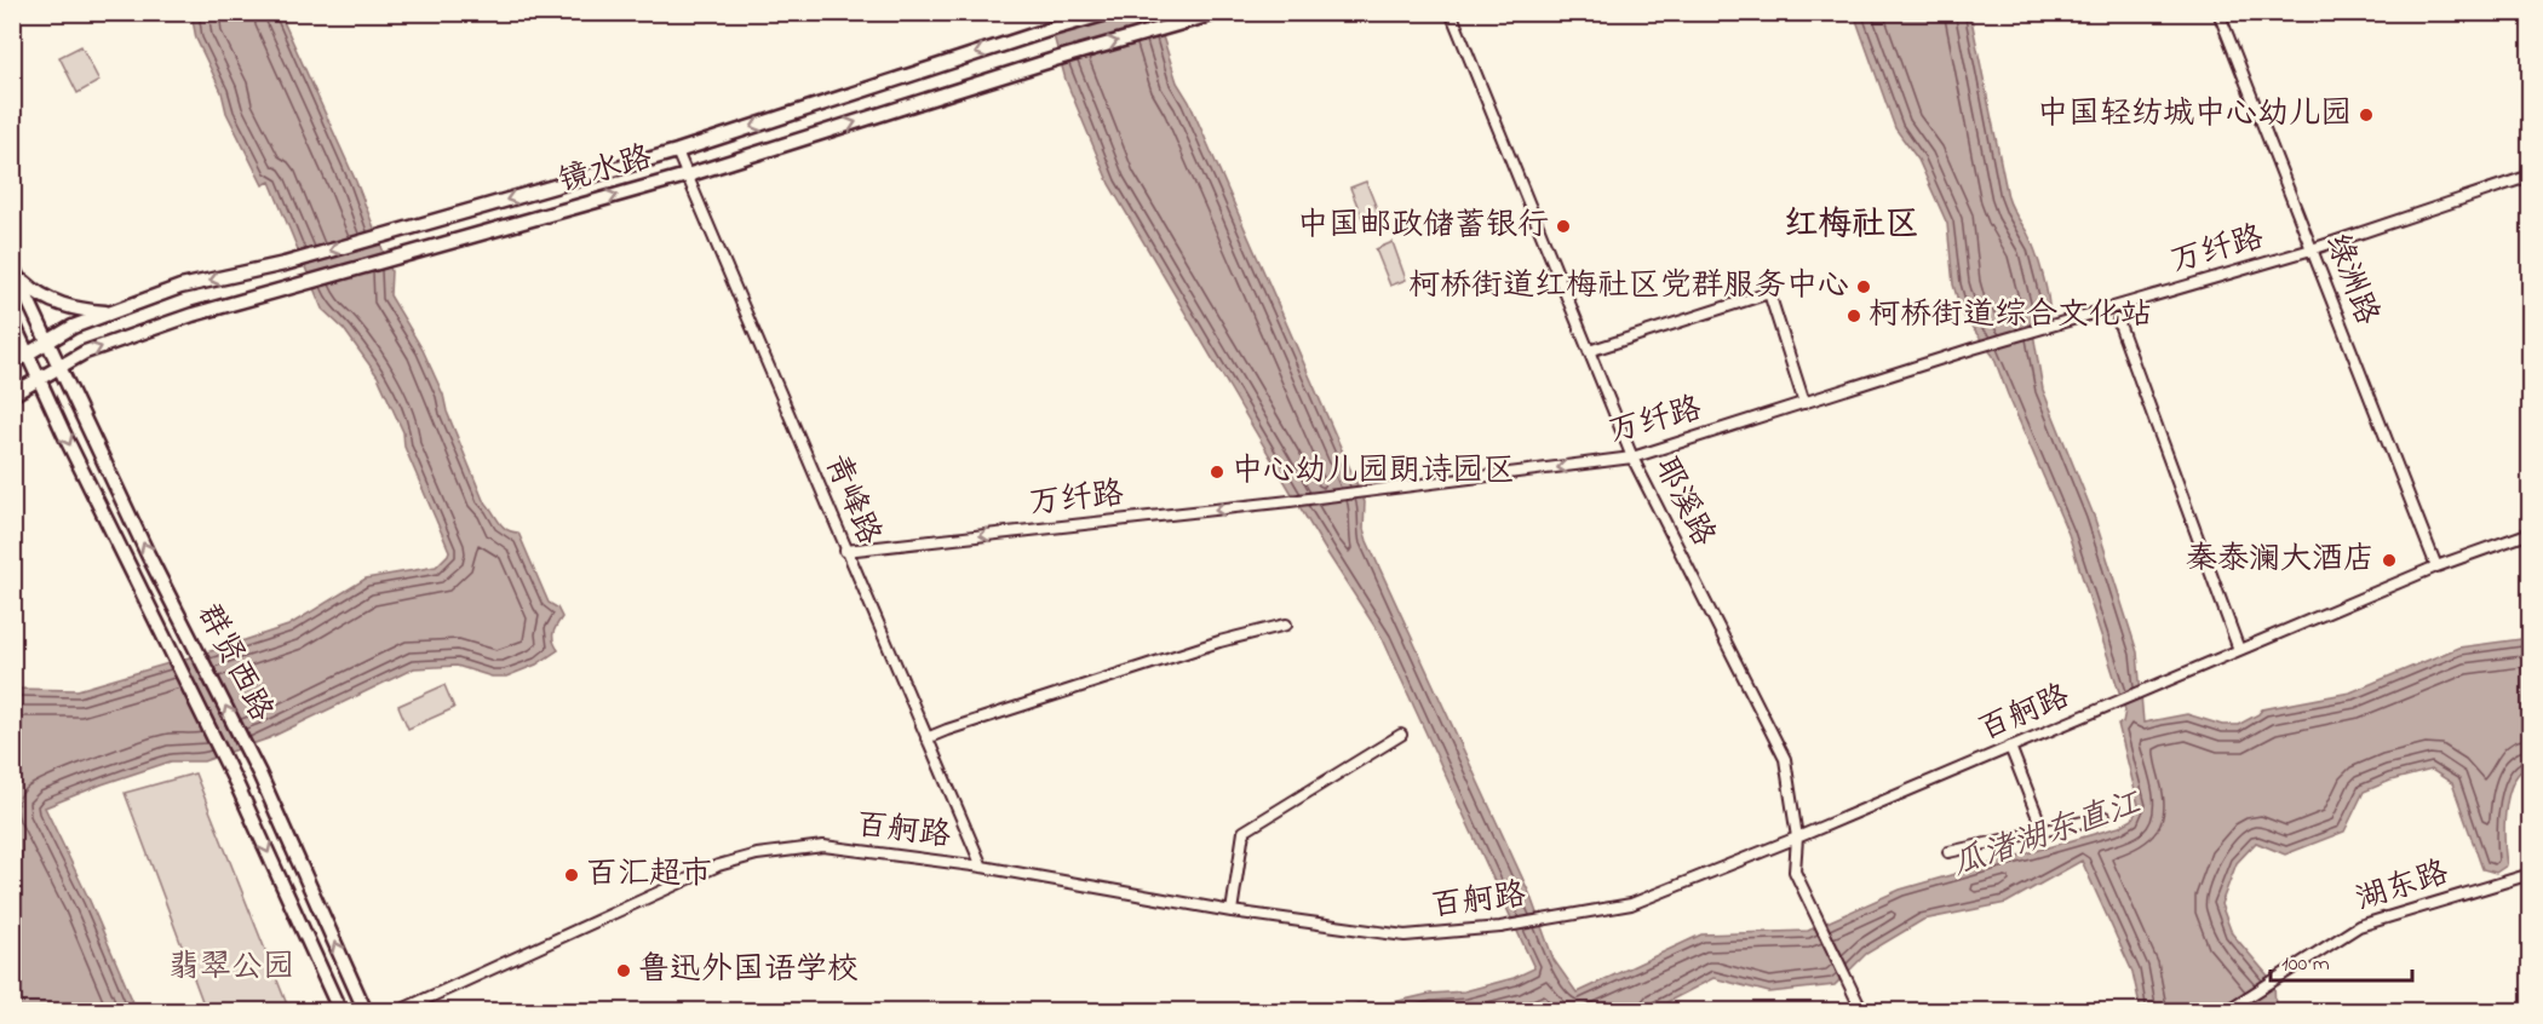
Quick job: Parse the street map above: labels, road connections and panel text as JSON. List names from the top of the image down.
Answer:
{
  "streets": {
    "main road": ["镜水路", "群贤西路"],
    "street": [
      "万纤路",
      "绿洲路",
      "青峰路",
      "耶溪路",
      "百舸路",
      "湖东路"
    ]
  },
  "crossings": [
    ["镜水路", "青峰路"],
    ["镜水路", "群贤西路"],
    ["万纤路", "绿洲路"],
    ["万纤路", "青峰路"],
    ["万纤路", "耶溪路"],
    ["绿洲路", "百舸路"],
    ["青峰路", "百舸路"],
    ["耶溪路", "百舸路"]
  ],
  "one_way": ["万纤路"],
  "districts": ["红梅社区"],
  "water": ["瓜渚湖东直江"],
  "parks": ["翡翠公园"],
  "places": [
    "中国轻纺城中心幼儿园",
    "中国邮政储蓄银行",
    "柯桥街道红梅社区党群服务中心",
    "柯桥街道综合文化站",
    "中心幼儿园朗诗园区",
    "秦泰澜大酒店",
    "百汇超市",
    "鲁迅外国语学校"
  ],
  "scale_bar": "100 m"
}
